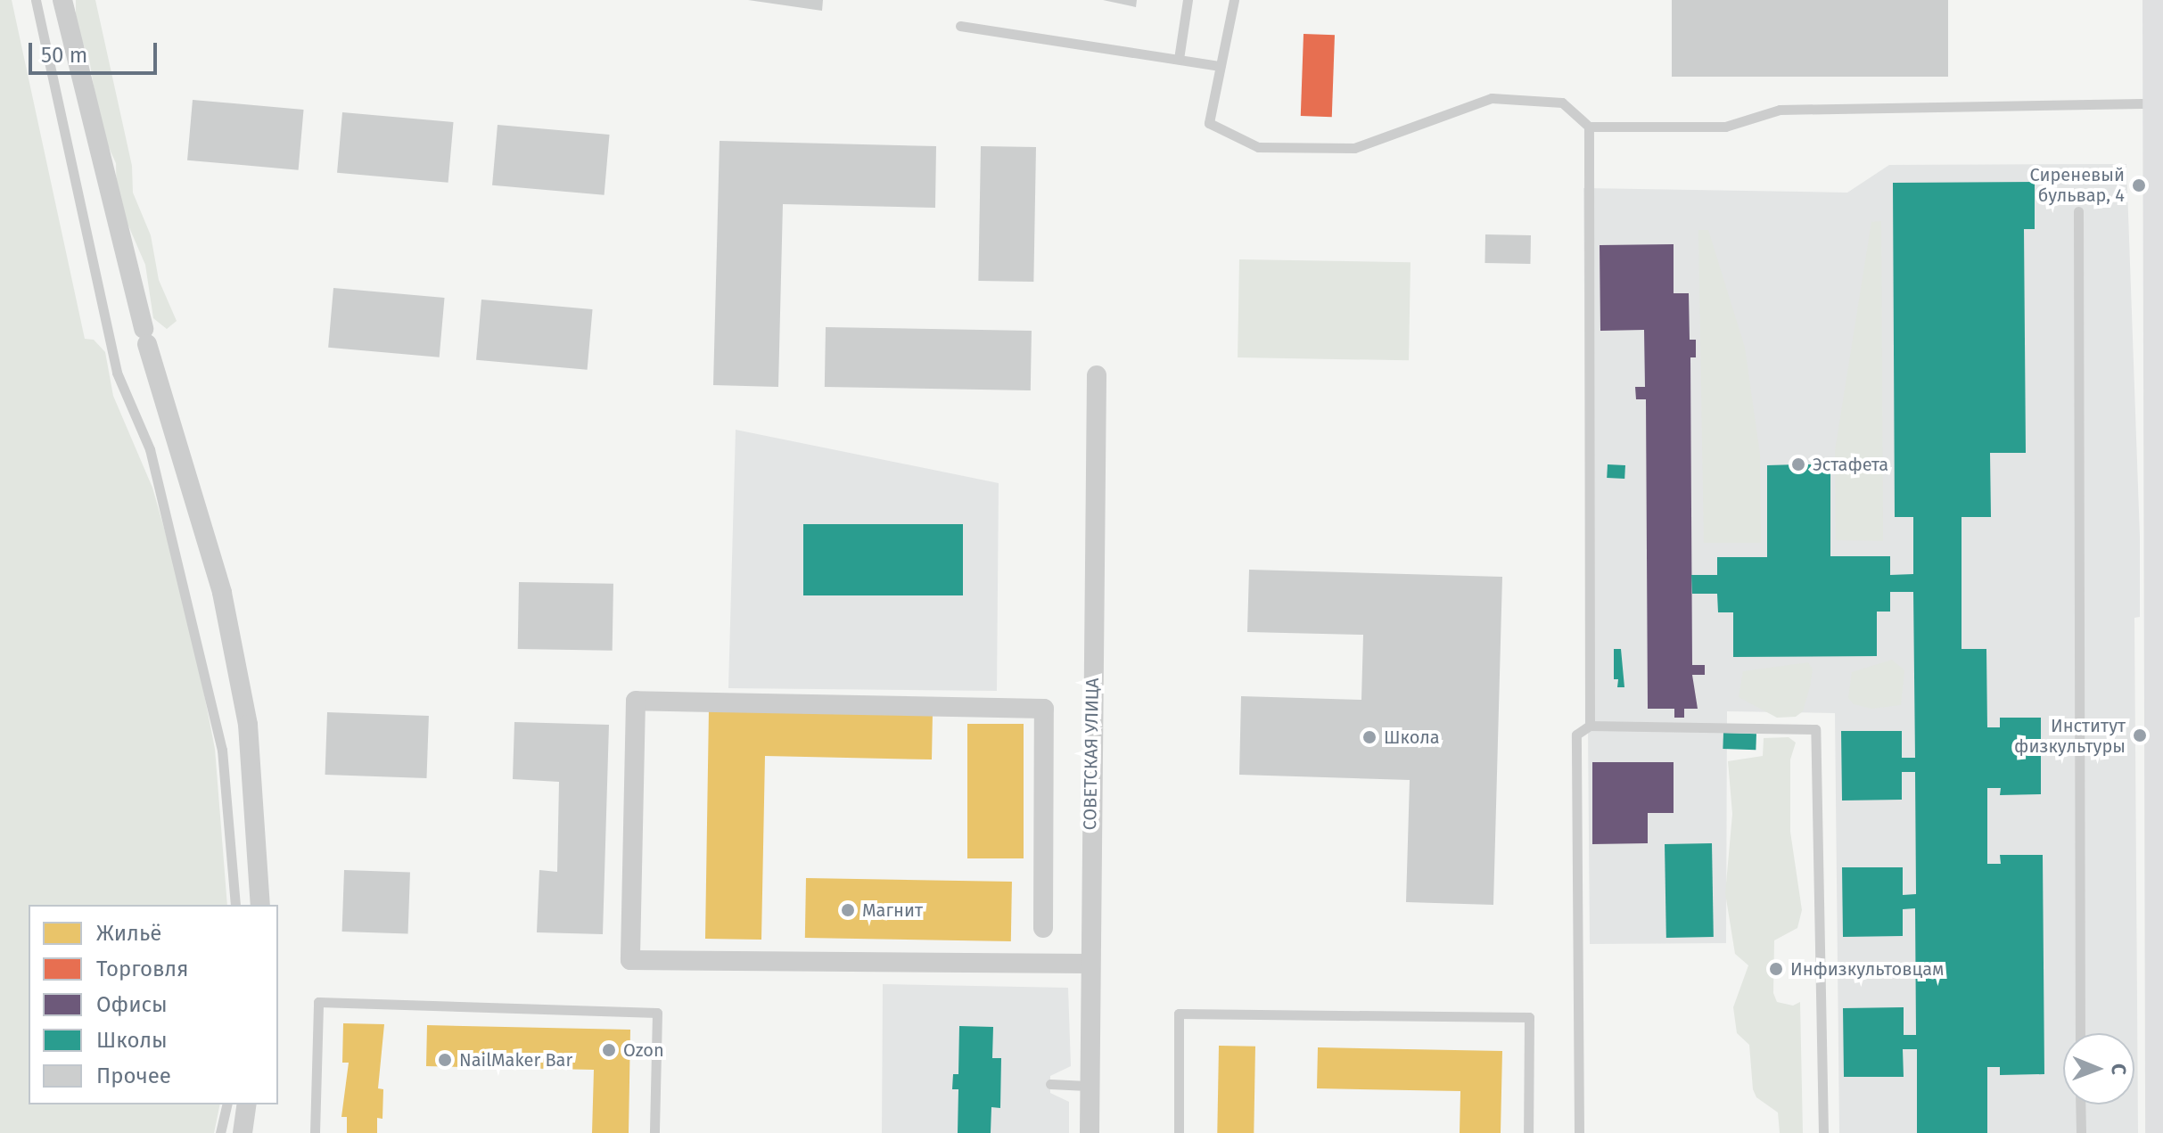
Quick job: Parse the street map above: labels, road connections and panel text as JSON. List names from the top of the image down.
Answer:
{
  "streets": {
    "street": ["СОВЕТСКАЯ УЛИЦА"]
  },
  "places": [
    "Сиреневый бульвар, 4",
    "Эстафета",
    "Институт физкультуры",
    "Школа",
    "Магнит",
    "Инфизкультовцам",
    "Ozon",
    "NailMaker Bar"
  ],
  "legend": [
    "Жильё",
    "Торговля",
    "Офисы",
    "Школы",
    "Прочее"
  ],
  "scale_bar": "50 m",
  "north": "right"
}
